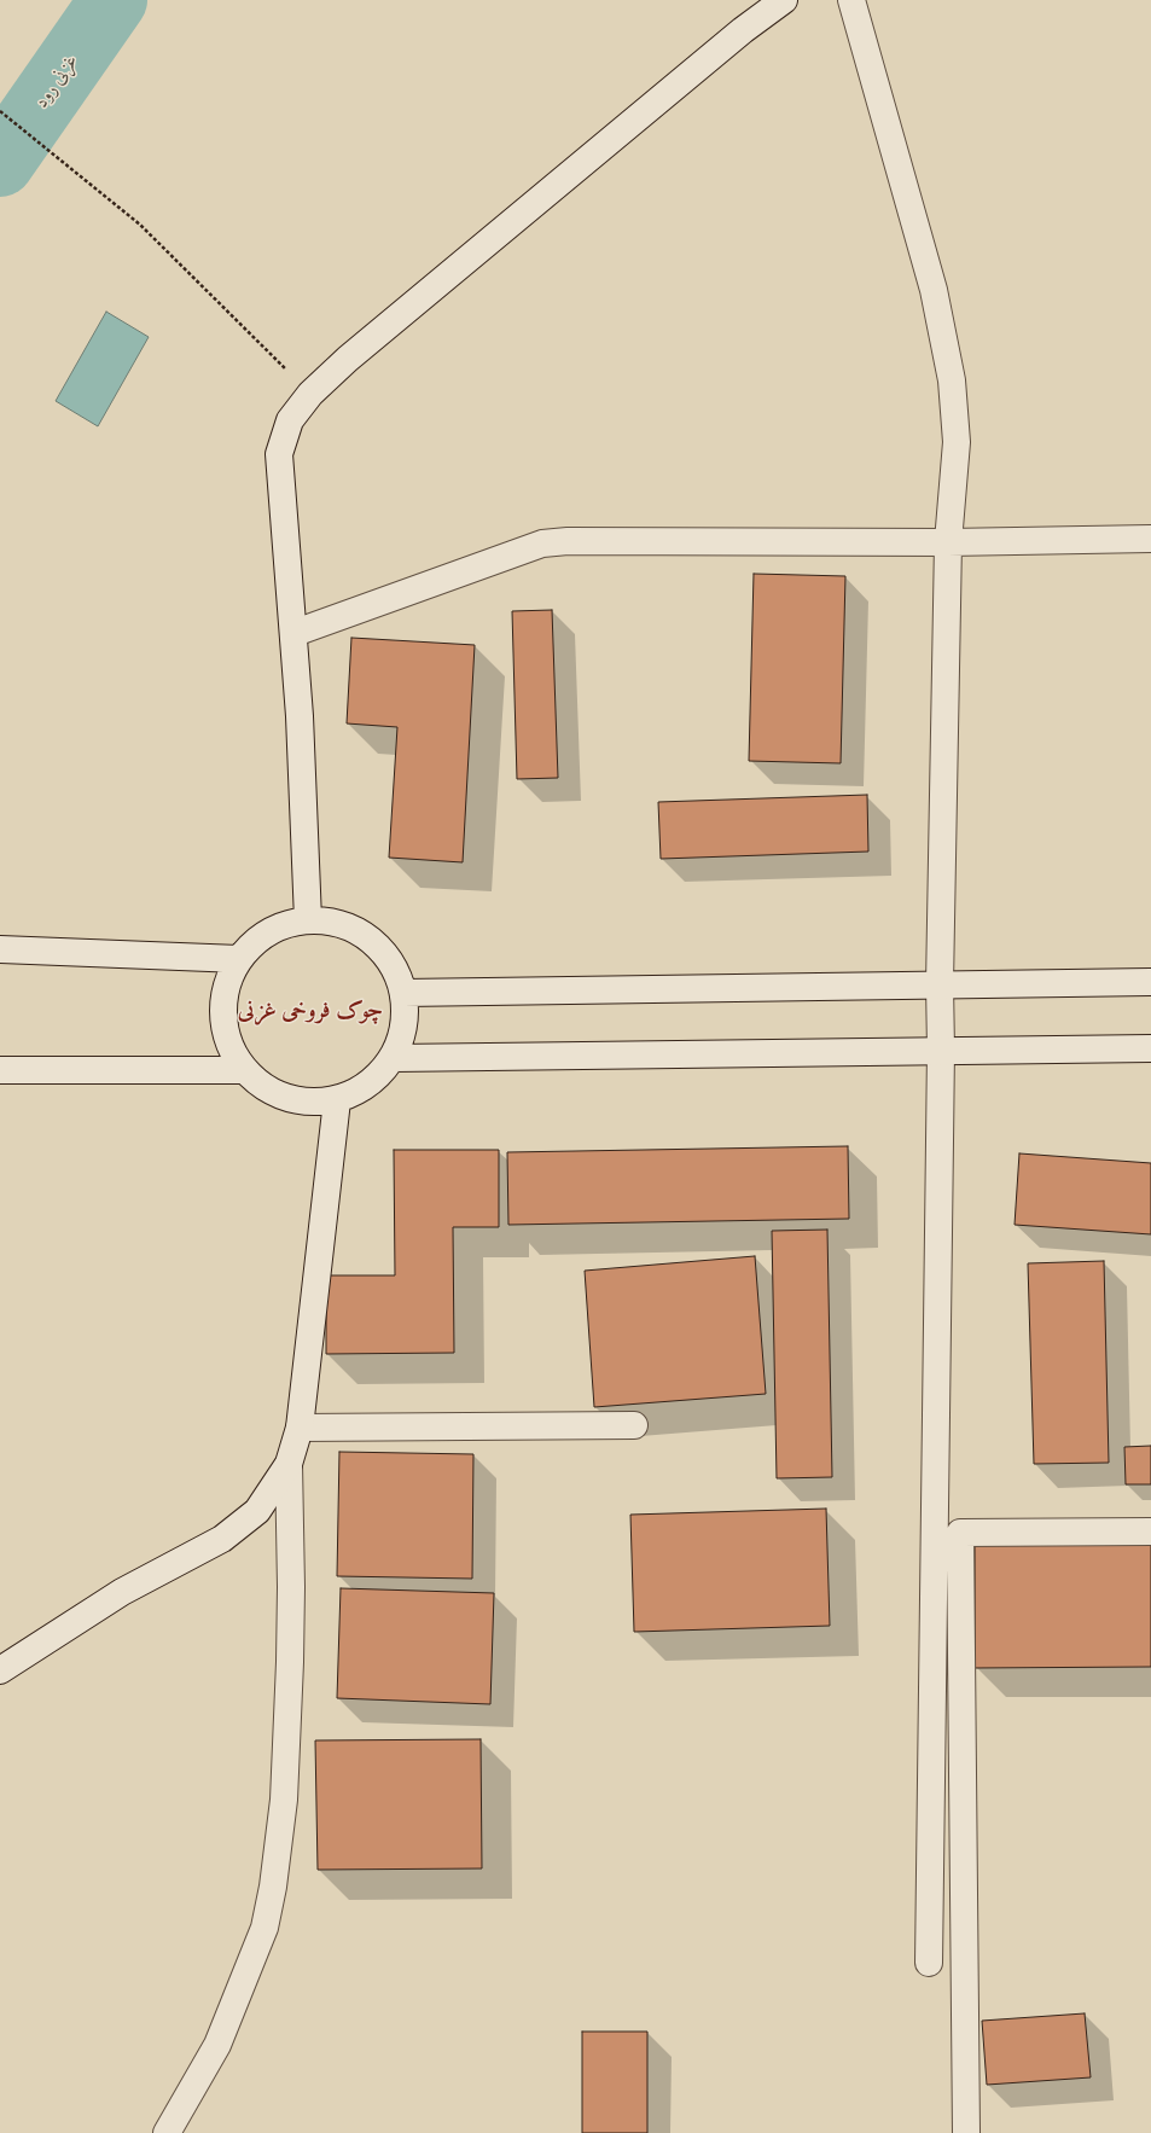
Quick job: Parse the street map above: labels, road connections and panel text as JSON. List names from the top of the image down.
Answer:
{
  "districts": ["چوک فروخی غزنی"],
  "water": ["غزنی رود"]
}
